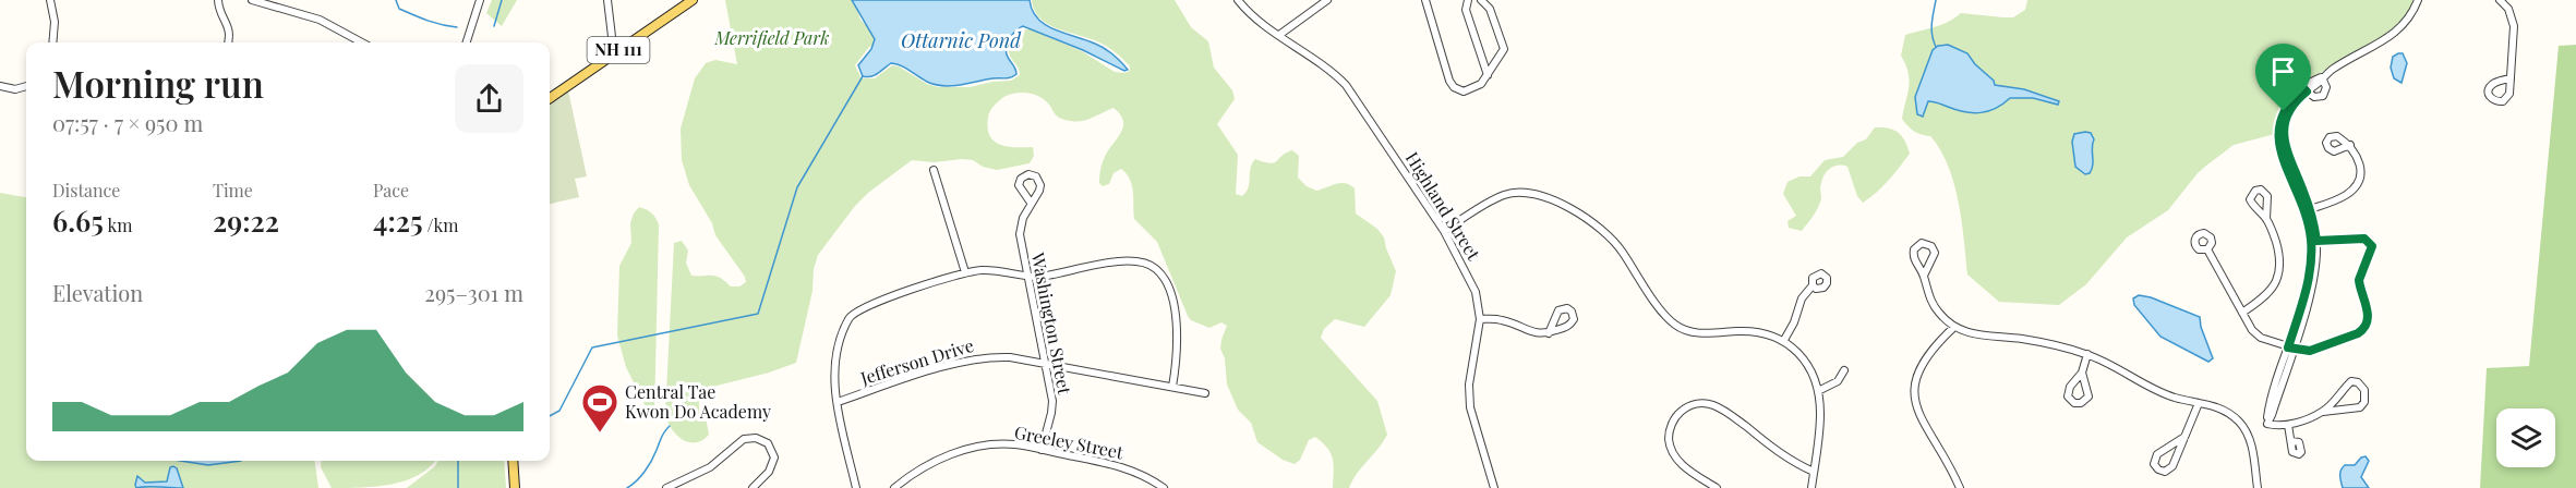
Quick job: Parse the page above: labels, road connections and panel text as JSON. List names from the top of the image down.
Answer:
{
  "streets": {
    "main road": ["NH 111"],
    "street": [
      "Highland Street",
      "Washington Street",
      "Jefferson Drive",
      "Greeley Street"
    ]
  },
  "crossings": [
    ["Washington Street", "Jefferson Drive"],
    ["Washington Street", "Greeley Street"]
  ],
  "water": ["Ottarnic Pond"],
  "parks": ["Merrifield Park"],
  "places": {
    "sports": ["Central Tae Kwon Do Academy"]
  },
  "page": {
    "heading": ["Morning run", "07:57 · 7 × 950 m"],
    "stats": [
      ["Distance", "6.65 km"],
      ["Time", "29:22"],
      ["Pace", "4:25 /km"]
    ],
    "chart": ["Elevation", "295–301 m"]
  }
}
